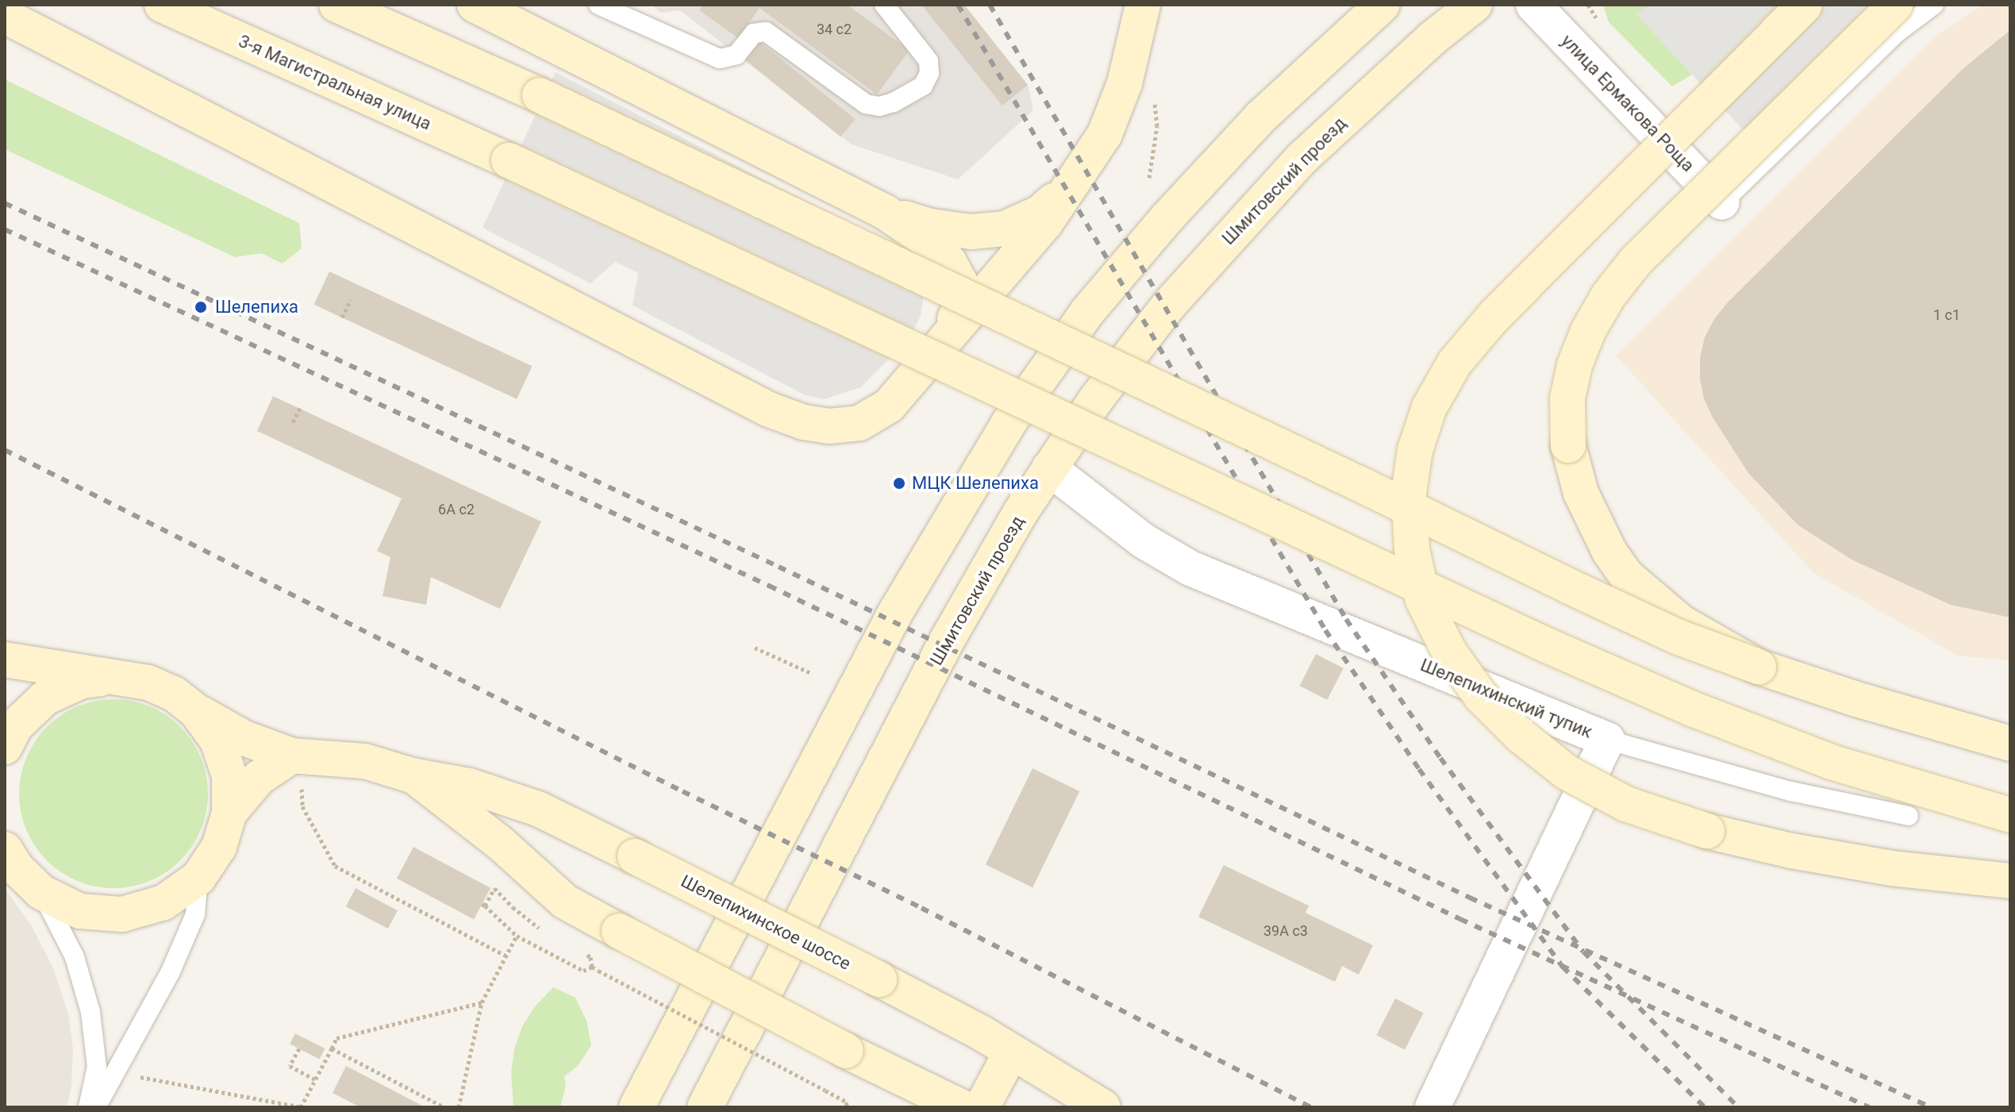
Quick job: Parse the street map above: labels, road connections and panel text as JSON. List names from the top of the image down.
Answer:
{
  "streets": {
    "main road": ["3-я Магистральная улица", "Шмитовский проезд", "Шелепихинское шоссе"],
    "street": ["улица Ермакова Роща", "Шелепихинский тупик"]
  },
  "crossings": [
    ["Шмитовский проезд", "Шелепихинский тупик"]
  ],
  "places": ["Шелепиха", "МЦК Шелепиха"],
  "house_numbers": [
    "34 с2",
    "1 с1",
    "6А с2",
    "39А с3"
  ]
}
